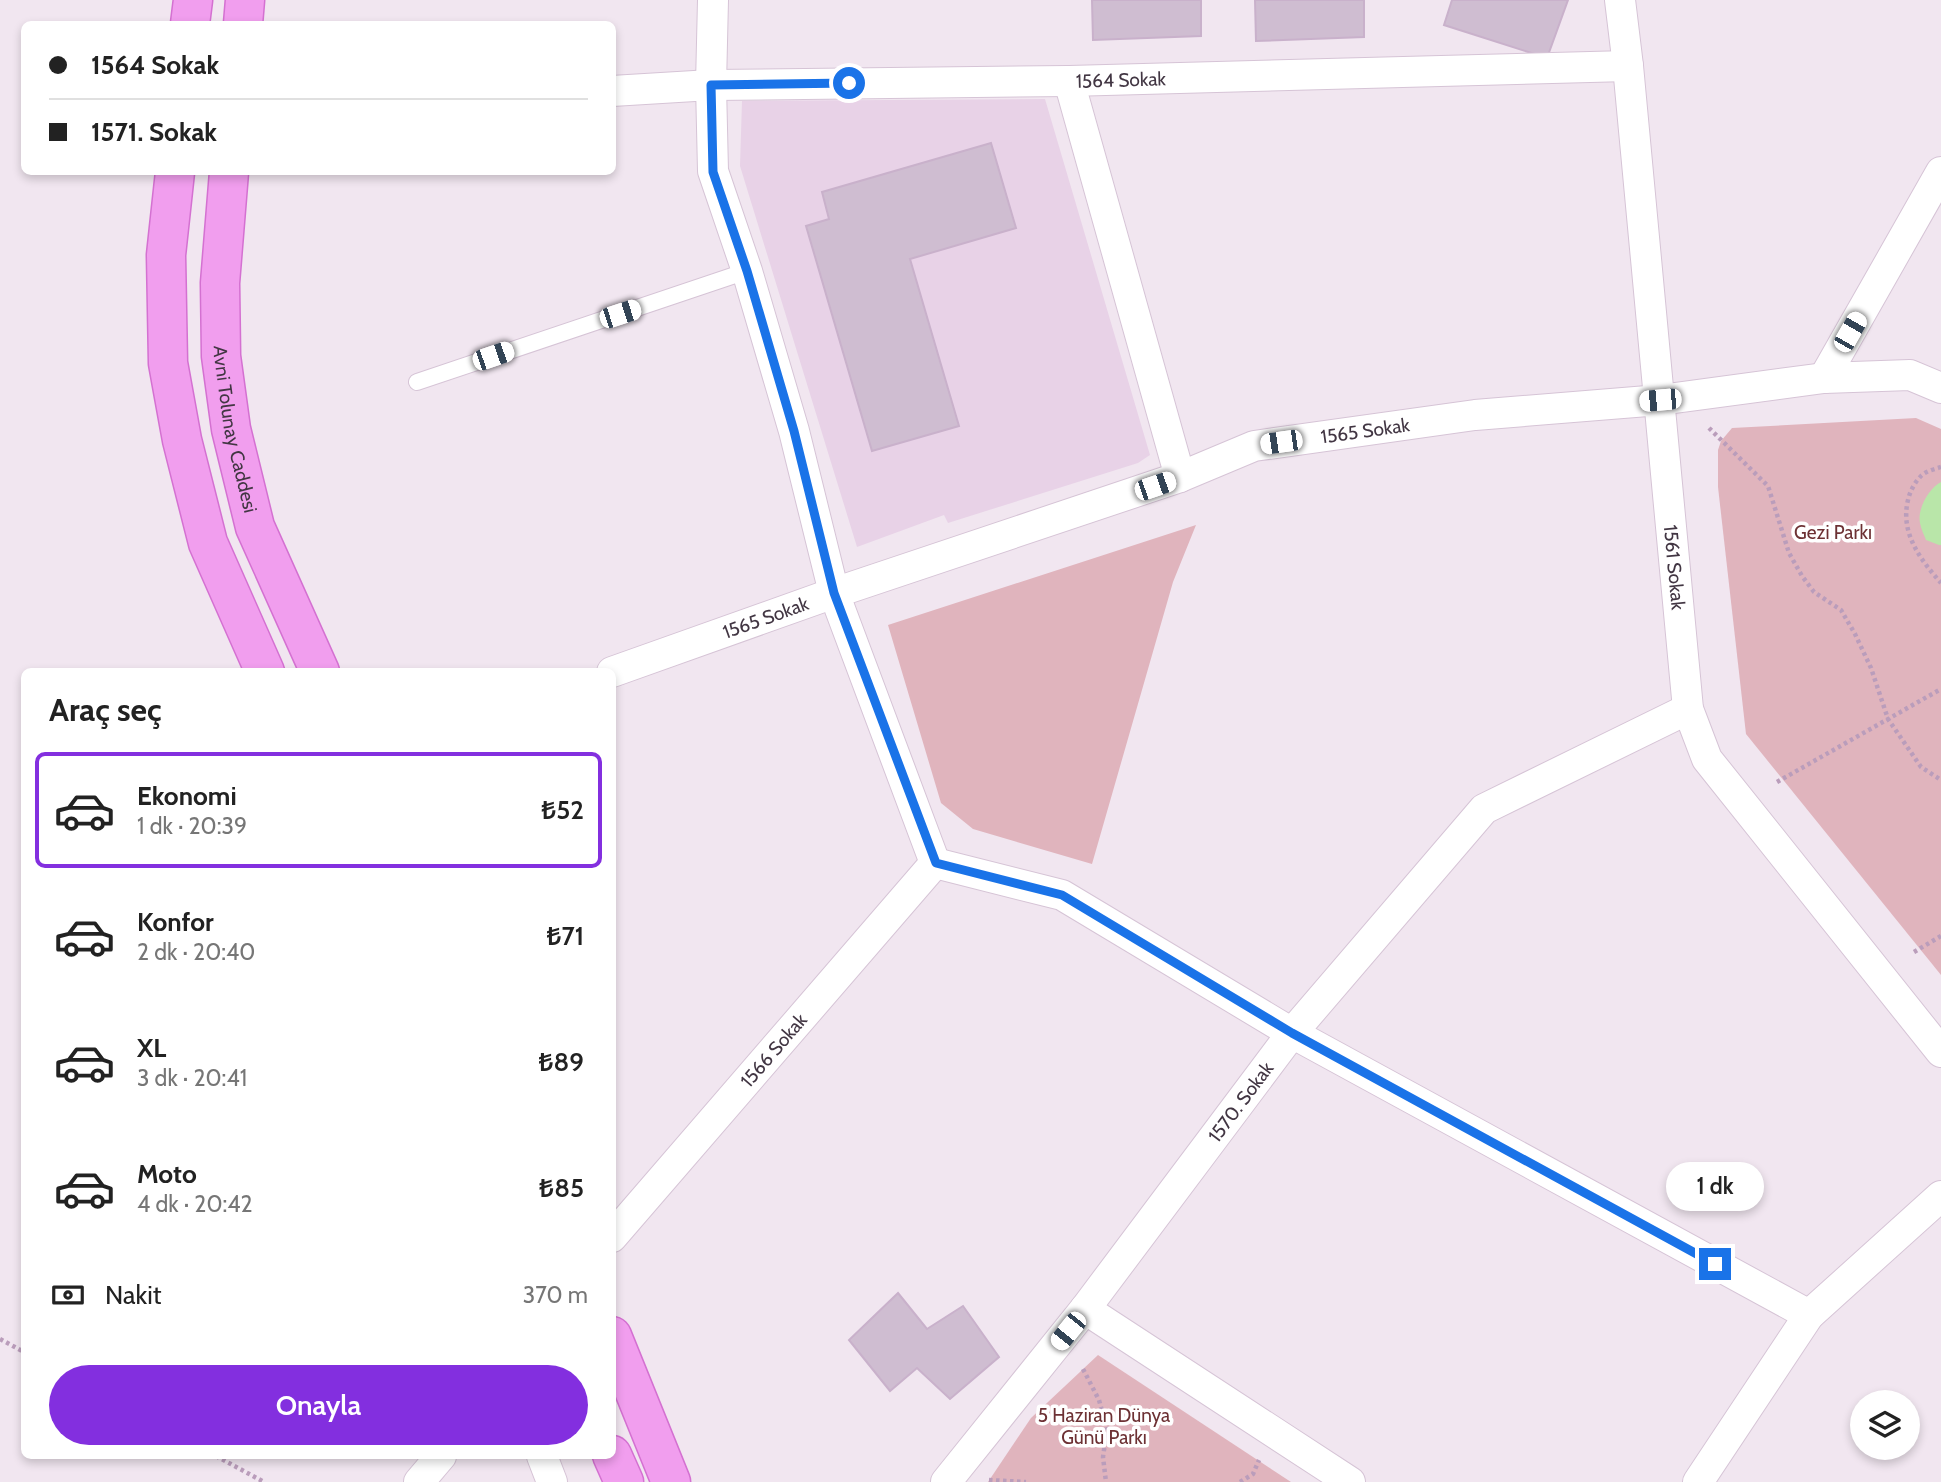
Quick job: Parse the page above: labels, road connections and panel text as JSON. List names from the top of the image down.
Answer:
{
  "streets": {
    "main road": ["Avni Tolunay Caddesi"],
    "street": [
      "1564 Sokak",
      "1565 Sokak",
      "1561 Sokak",
      "1566 Sokak",
      "1570. Sokak"
    ]
  },
  "crossings": [
    ["1564 Sokak", "1561 Sokak"],
    ["1565 Sokak", "1561 Sokak"],
    ["1561 Sokak", "1570. Sokak"]
  ],
  "parks": ["Gezi Parkı", "5 Haziran Dünya Günü Parkı"],
  "page": {
    "banner": ["1564 Sokak", "1571. Sokak"],
    "heading": "Araç seç",
    "list": [
      {
        "name": "Ekonomi",
        "note": "1 dk · 20:39",
        "value": "₺52"
      },
      {
        "name": "Konfor",
        "note": "2 dk · 20:40",
        "value": "₺71"
      },
      {
        "name": "XL",
        "note": "3 dk · 20:41",
        "value": "₺89"
      },
      {
        "name": "Moto",
        "note": "4 dk · 20:42",
        "value": "₺85"
      }
    ],
    "bubble": "1 dk",
    "pay": ["Nakit", "370 m"],
    "buttons": "Onayla"
  }
}
